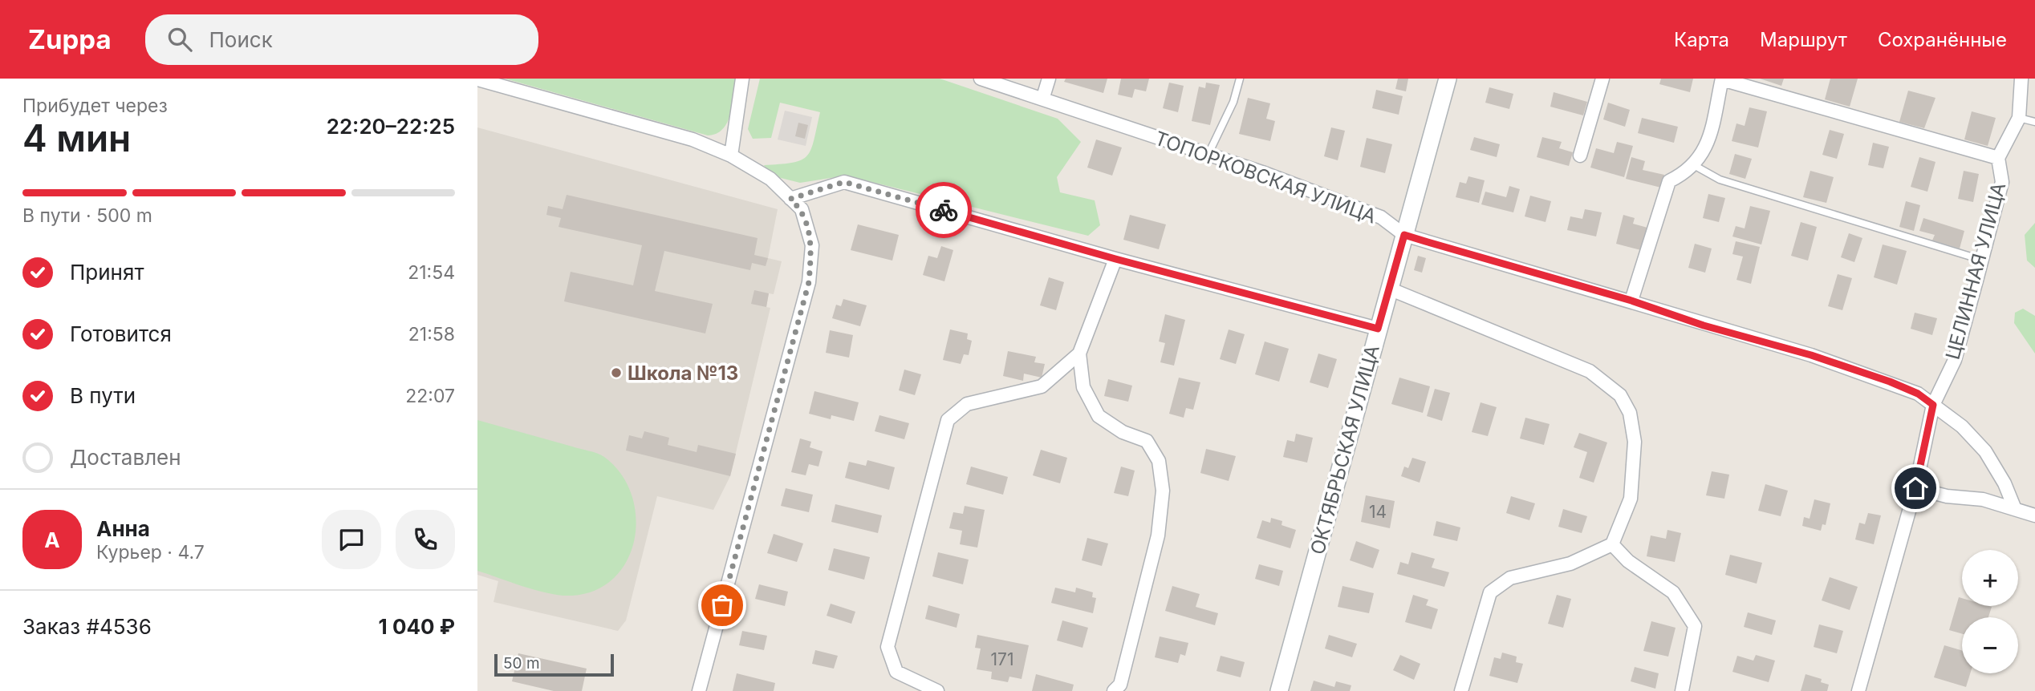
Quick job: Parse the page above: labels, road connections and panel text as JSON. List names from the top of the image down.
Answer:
{
  "streets": {
    "street": ["ТОПОРКОВСКАЯ УЛИЦА", "ЦЕЛИННАЯ УЛИЦА", "ОКТЯБРЬСКАЯ УЛИЦА"]
  },
  "crossings": [
    ["ТОПОРКОВСКАЯ УЛИЦА", "ЦЕЛИННАЯ УЛИЦА"],
    ["ТОПОРКОВСКАЯ УЛИЦА", "ОКТЯБРЬСКАЯ УЛИЦА"]
  ],
  "places": ["Школа №13"],
  "house_numbers": ["14", "171"],
  "scale_bar": "50 m",
  "page": {
    "header": "Zuppa",
    "search": "Поиск",
    "nav": ["Карта", "Маршрут", "Сохранённые"],
    "heading": ["4 мин", "Прибудет через", "22:20–22:25"],
    "panel": [
      "Анна",
      "Курьер · 4.7",
      "Заказ #4536",
      "1 040 ₽"
    ],
    "bar": "В пути · 500 m",
    "list": [
      ["Принят", "21:54"],
      ["Готовится", "21:58"],
      ["В пути", "22:07"],
      "Доставлен"
    ],
    "round": "А",
    "map_buttons": ["+", "−"],
    "scale": "50 m"
  }
}
